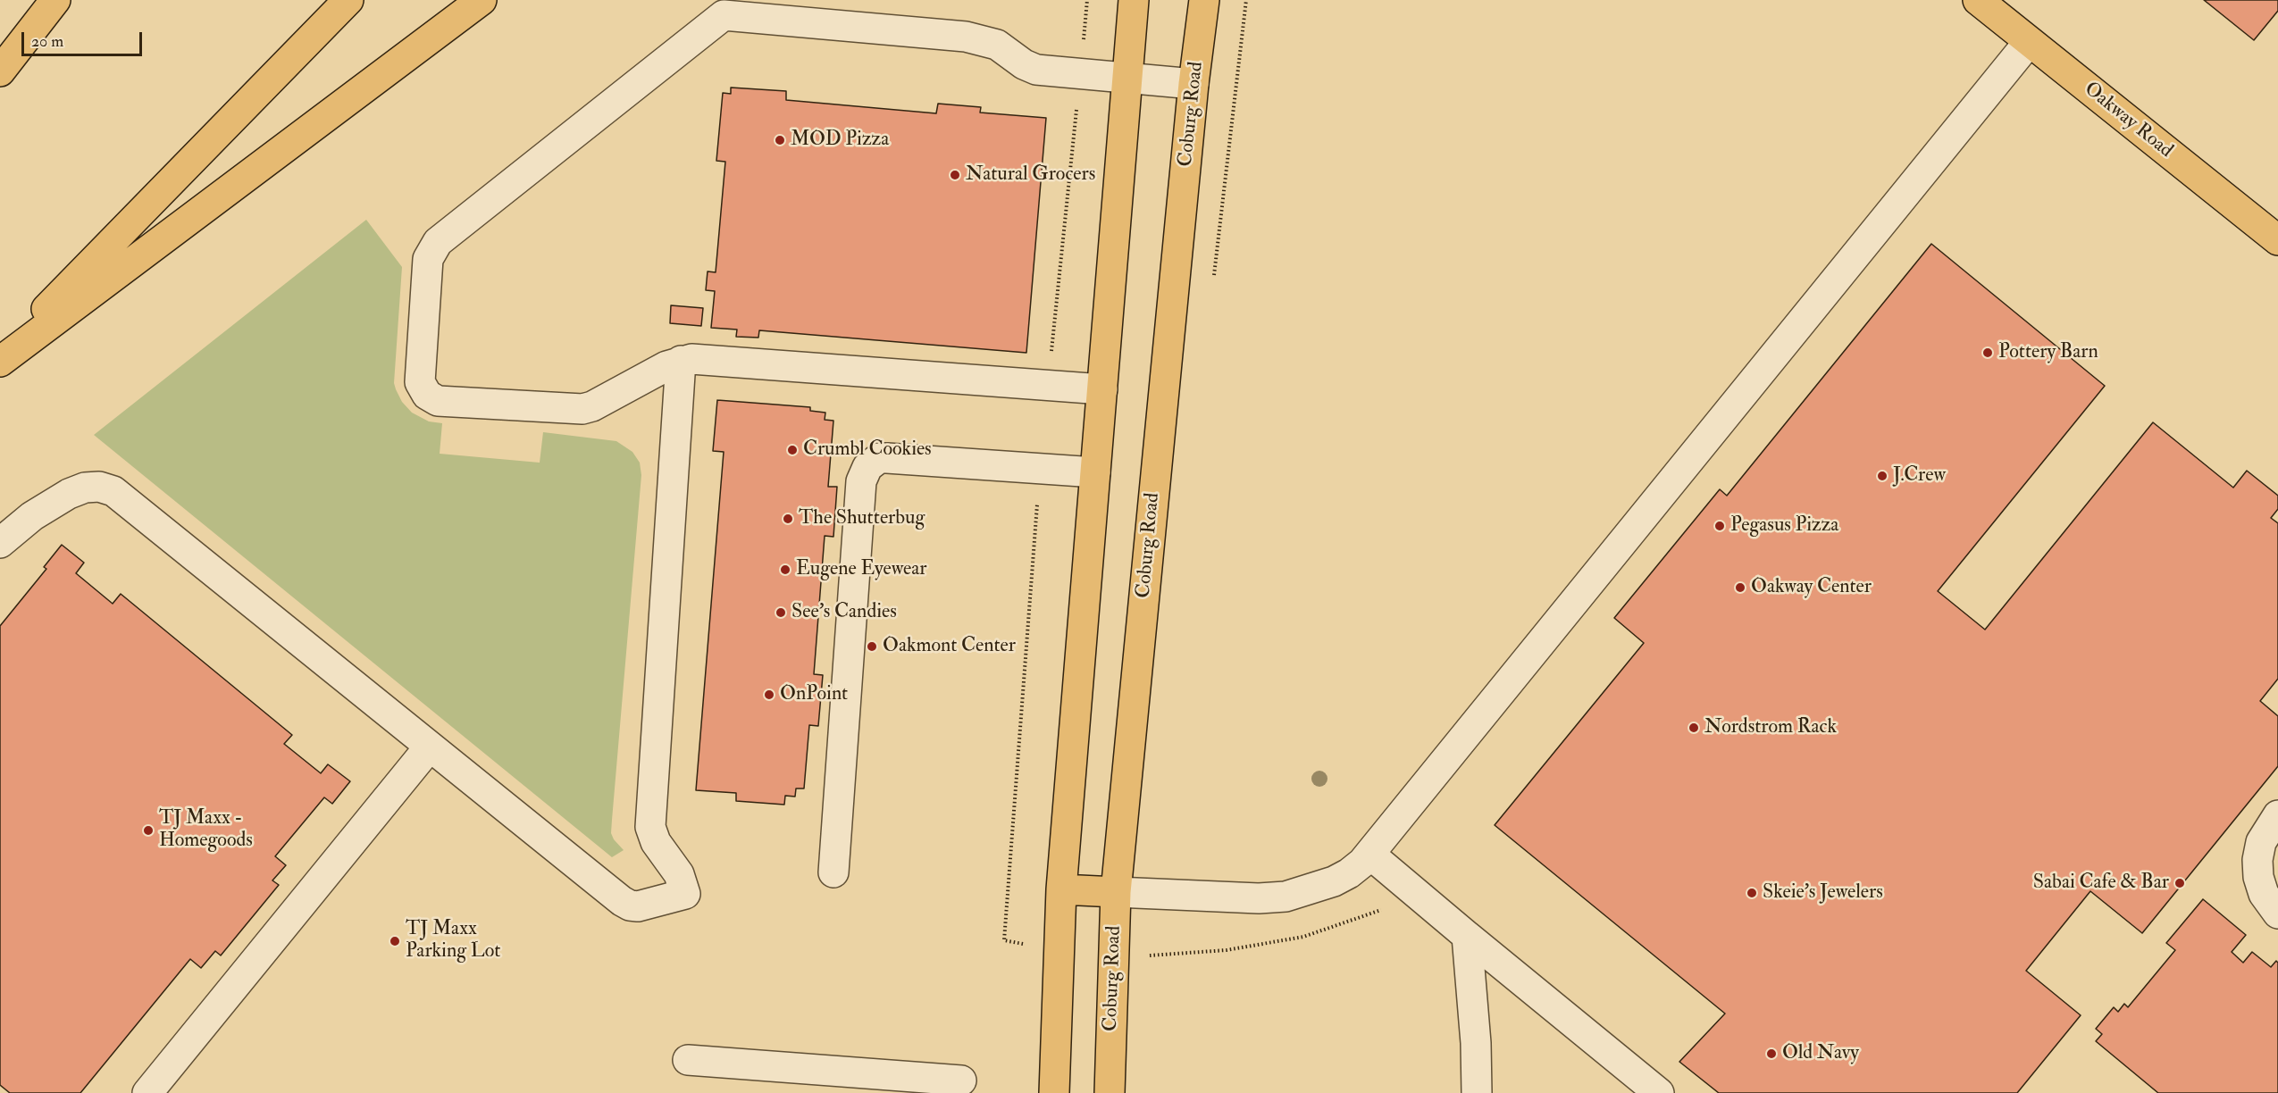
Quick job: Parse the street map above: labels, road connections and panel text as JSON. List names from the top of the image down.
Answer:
{
  "streets": {
    "main road": ["Coburg Road", "Oakway Road"]
  },
  "places": [
    "MOD Pizza",
    "Natural Grocers",
    "Pottery Barn",
    "Crumbl Cookies",
    "J.Crew",
    "The Shutterbug",
    "Pegasus Pizza",
    "Eugene Eyewear",
    "Oakway Center",
    "See's Candies",
    "Oakmont Center",
    "OnPoint",
    "Nordstrom Rack",
    "TJ Maxx - Homegoods",
    "Sabai Cafe & Bar",
    "Skeie's Jewelers",
    "TJ Maxx Parking Lot",
    "Old Navy"
  ],
  "scale_bar": "20 m"
}
